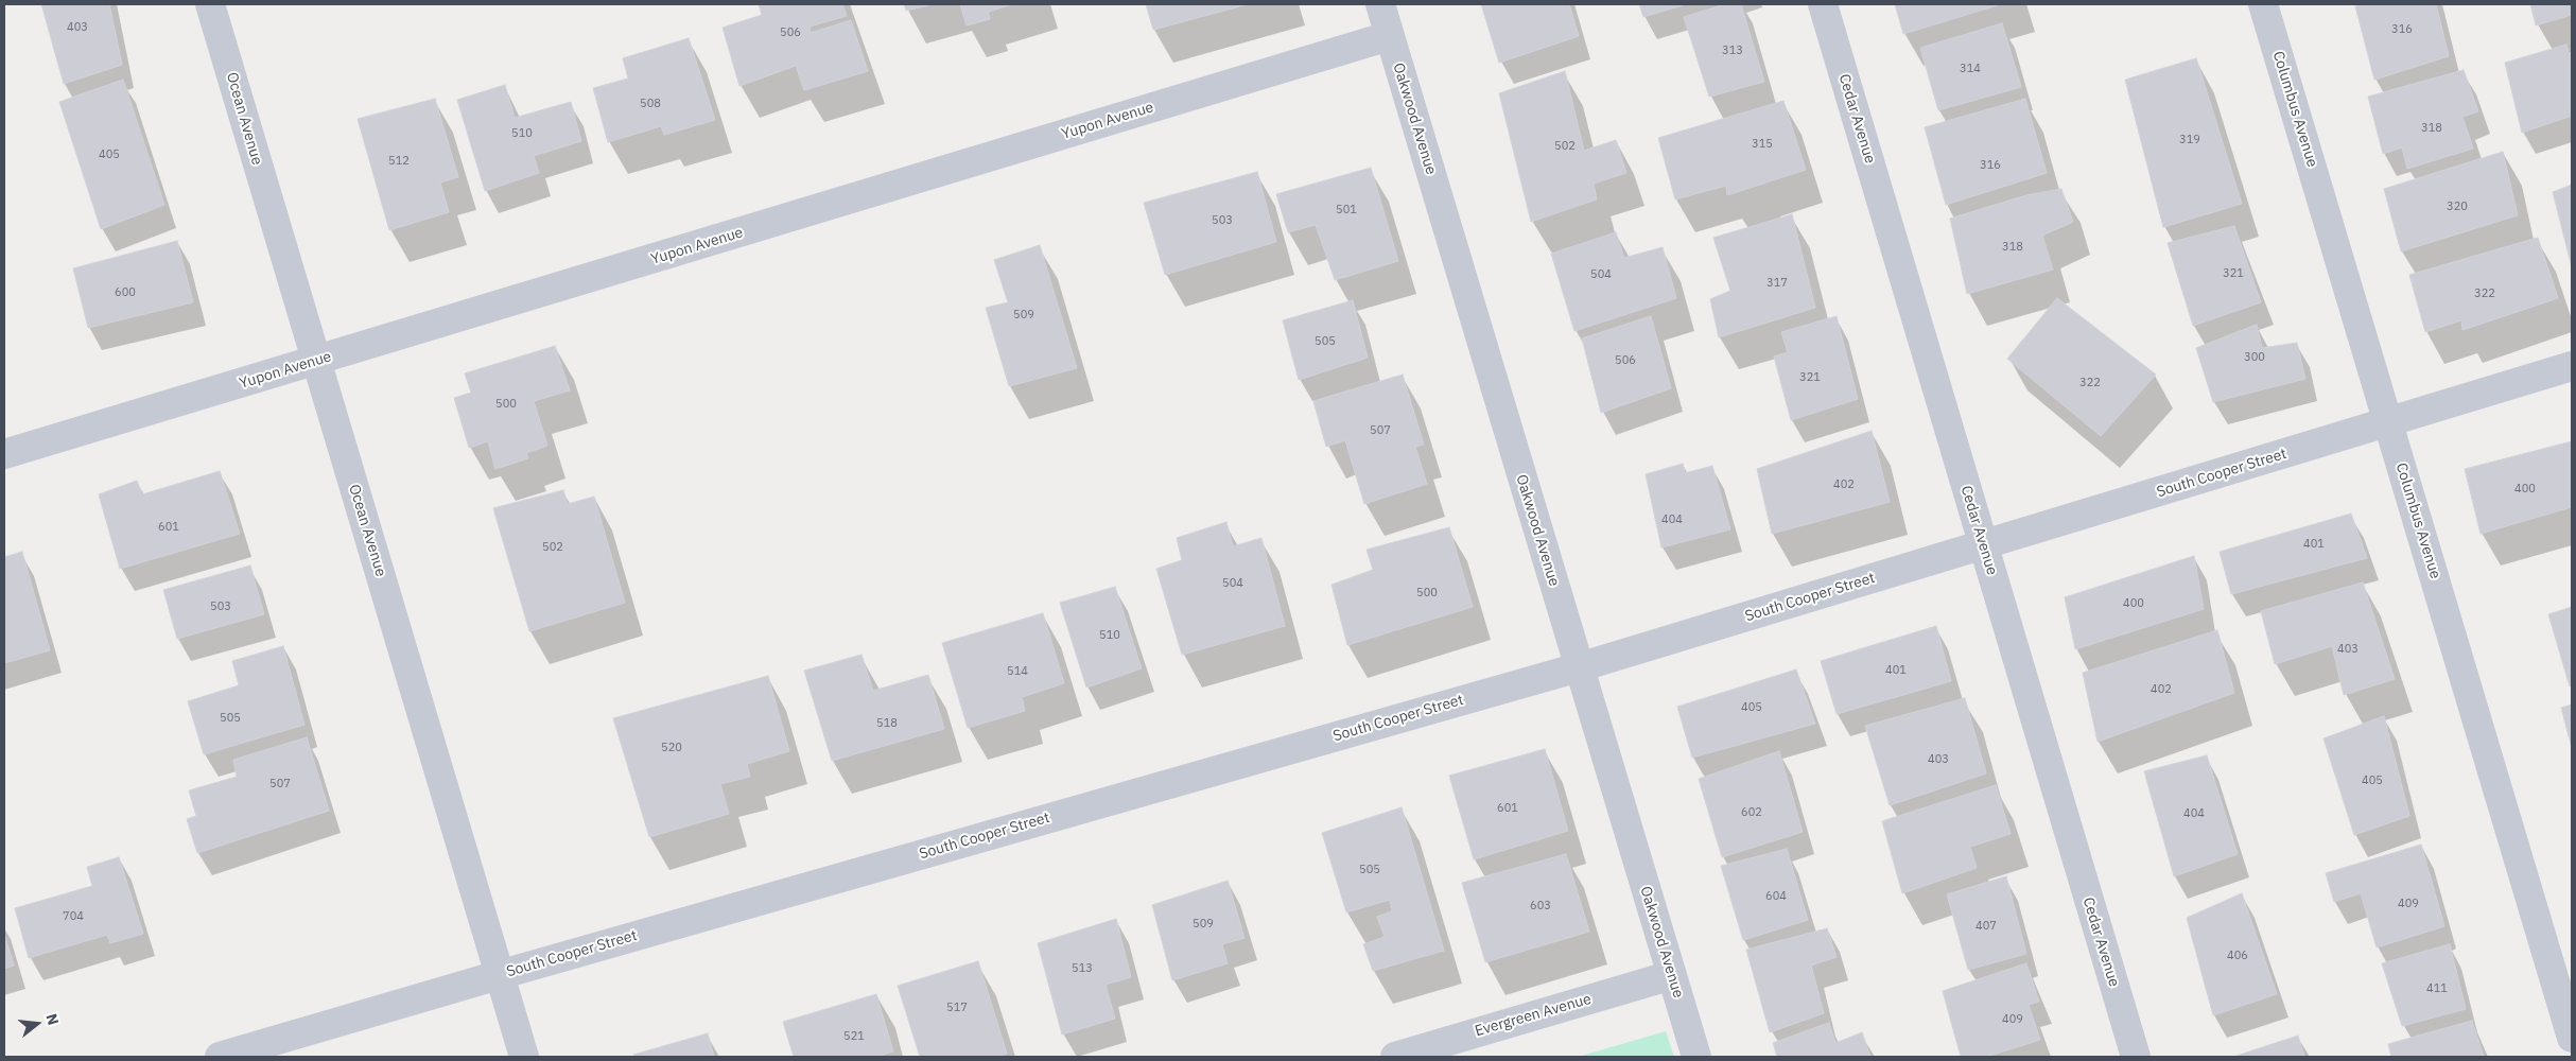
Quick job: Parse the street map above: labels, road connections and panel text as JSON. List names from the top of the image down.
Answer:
{
  "streets": {
    "street": [
      "Columbus Avenue",
      "Ocean Avenue",
      "Oakwood Avenue",
      "Cedar Avenue",
      "Yupon Avenue",
      "South Cooper Street",
      "Evergreen Avenue"
    ]
  },
  "crossings": [
    ["Columbus Avenue", "South Cooper Street"],
    ["Ocean Avenue", "Yupon Avenue"],
    ["Ocean Avenue", "South Cooper Street"],
    ["Oakwood Avenue", "Yupon Avenue"],
    ["Oakwood Avenue", "South Cooper Street"],
    ["Oakwood Avenue", "Evergreen Avenue"],
    ["Cedar Avenue", "South Cooper Street"]
  ],
  "house_numbers": [
    "403",
    "316",
    "506",
    "313",
    "314",
    "508",
    "318",
    "510",
    "319",
    "315",
    "502",
    "405",
    "512",
    "316",
    "320",
    "501",
    "503",
    "318",
    "321",
    "504",
    "317",
    "600",
    "322",
    "509",
    "505",
    "300",
    "506",
    "321",
    "322",
    "500",
    "507",
    "402",
    "400",
    "404",
    "601",
    "401",
    "502",
    "504",
    "500",
    "400",
    "503",
    "510",
    "403",
    "401",
    "514",
    "402",
    "405",
    "505",
    "518",
    "520",
    "403",
    "405",
    "507",
    "601",
    "602",
    "404",
    "505",
    "604",
    "409",
    "603",
    "704",
    "509",
    "407",
    "406",
    "513",
    "411",
    "517",
    "409",
    "521"
  ],
  "north": "right"
}
